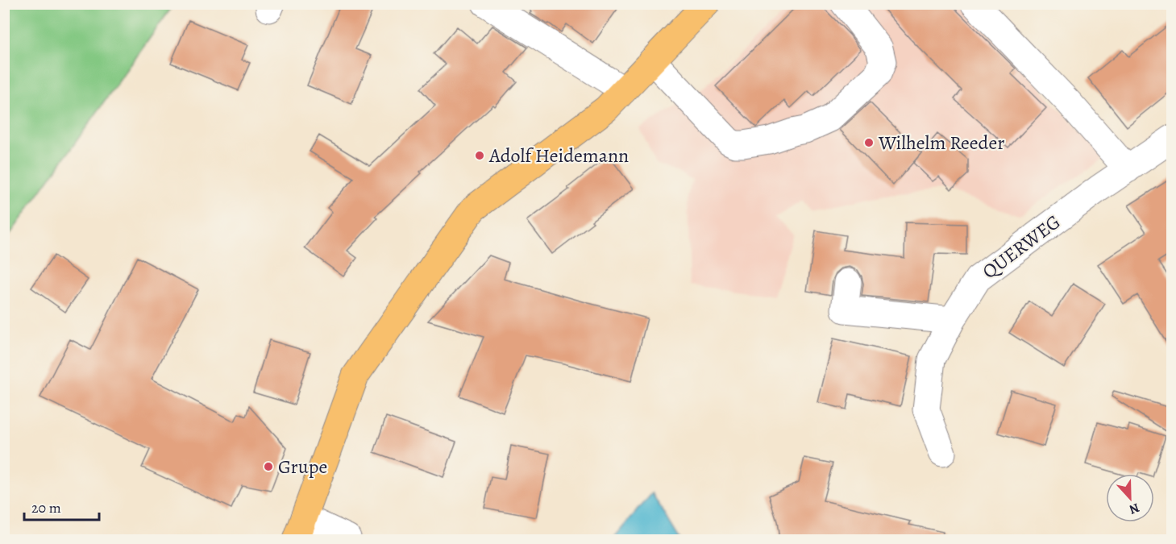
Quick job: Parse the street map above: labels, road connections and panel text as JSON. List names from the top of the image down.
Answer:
{
  "streets": {
    "street": ["QUERWEG"]
  },
  "places": ["Wilhelm Reeder", "Adolf Heidemann", "Grupe"],
  "scale_bar": "20 m",
  "north": "bottom"
}
